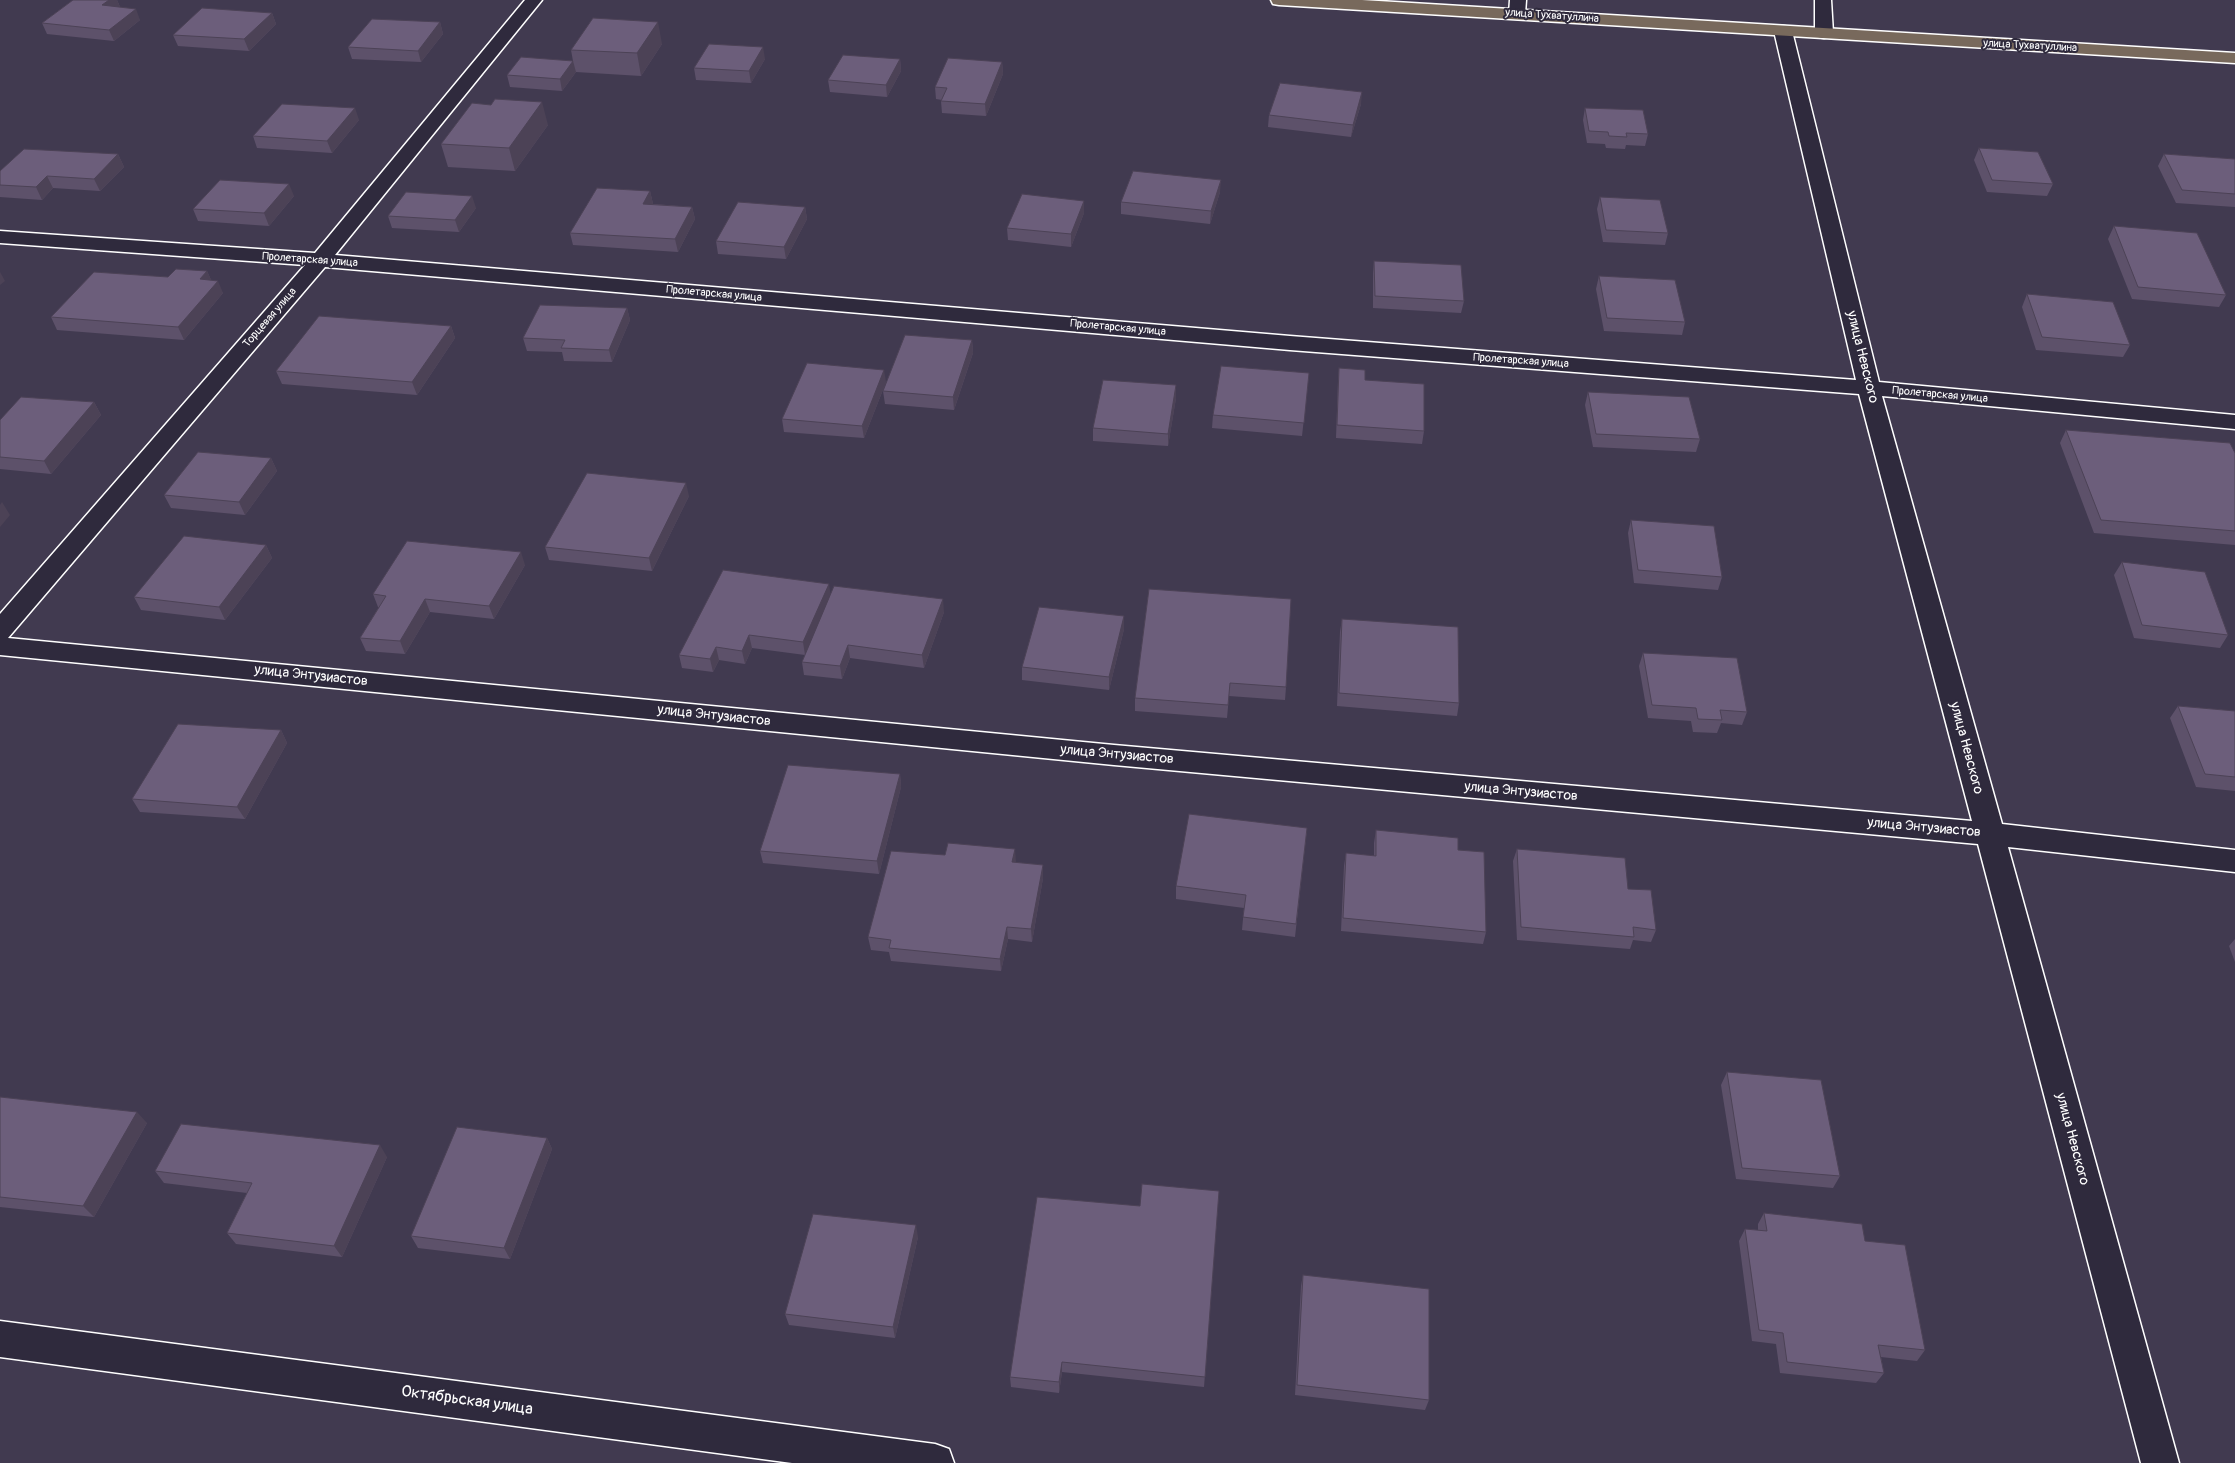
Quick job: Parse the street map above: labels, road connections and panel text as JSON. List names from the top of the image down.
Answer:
{
  "streets": {
    "main road": ["улица Тухватуллина"],
    "street": [
      "Пролетарская улица",
      "Торцевая улица",
      "улица Невского",
      "улица Энтузиастов",
      "Октябрьская улица"
    ]
  },
  "crossings": [
    ["улица Тухватуллина", "улица Невского"],
    ["Пролетарская улица", "Торцевая улица"],
    ["Пролетарская улица", "улица Невского"],
    ["улица Невского", "улица Энтузиастов"]
  ]
}
